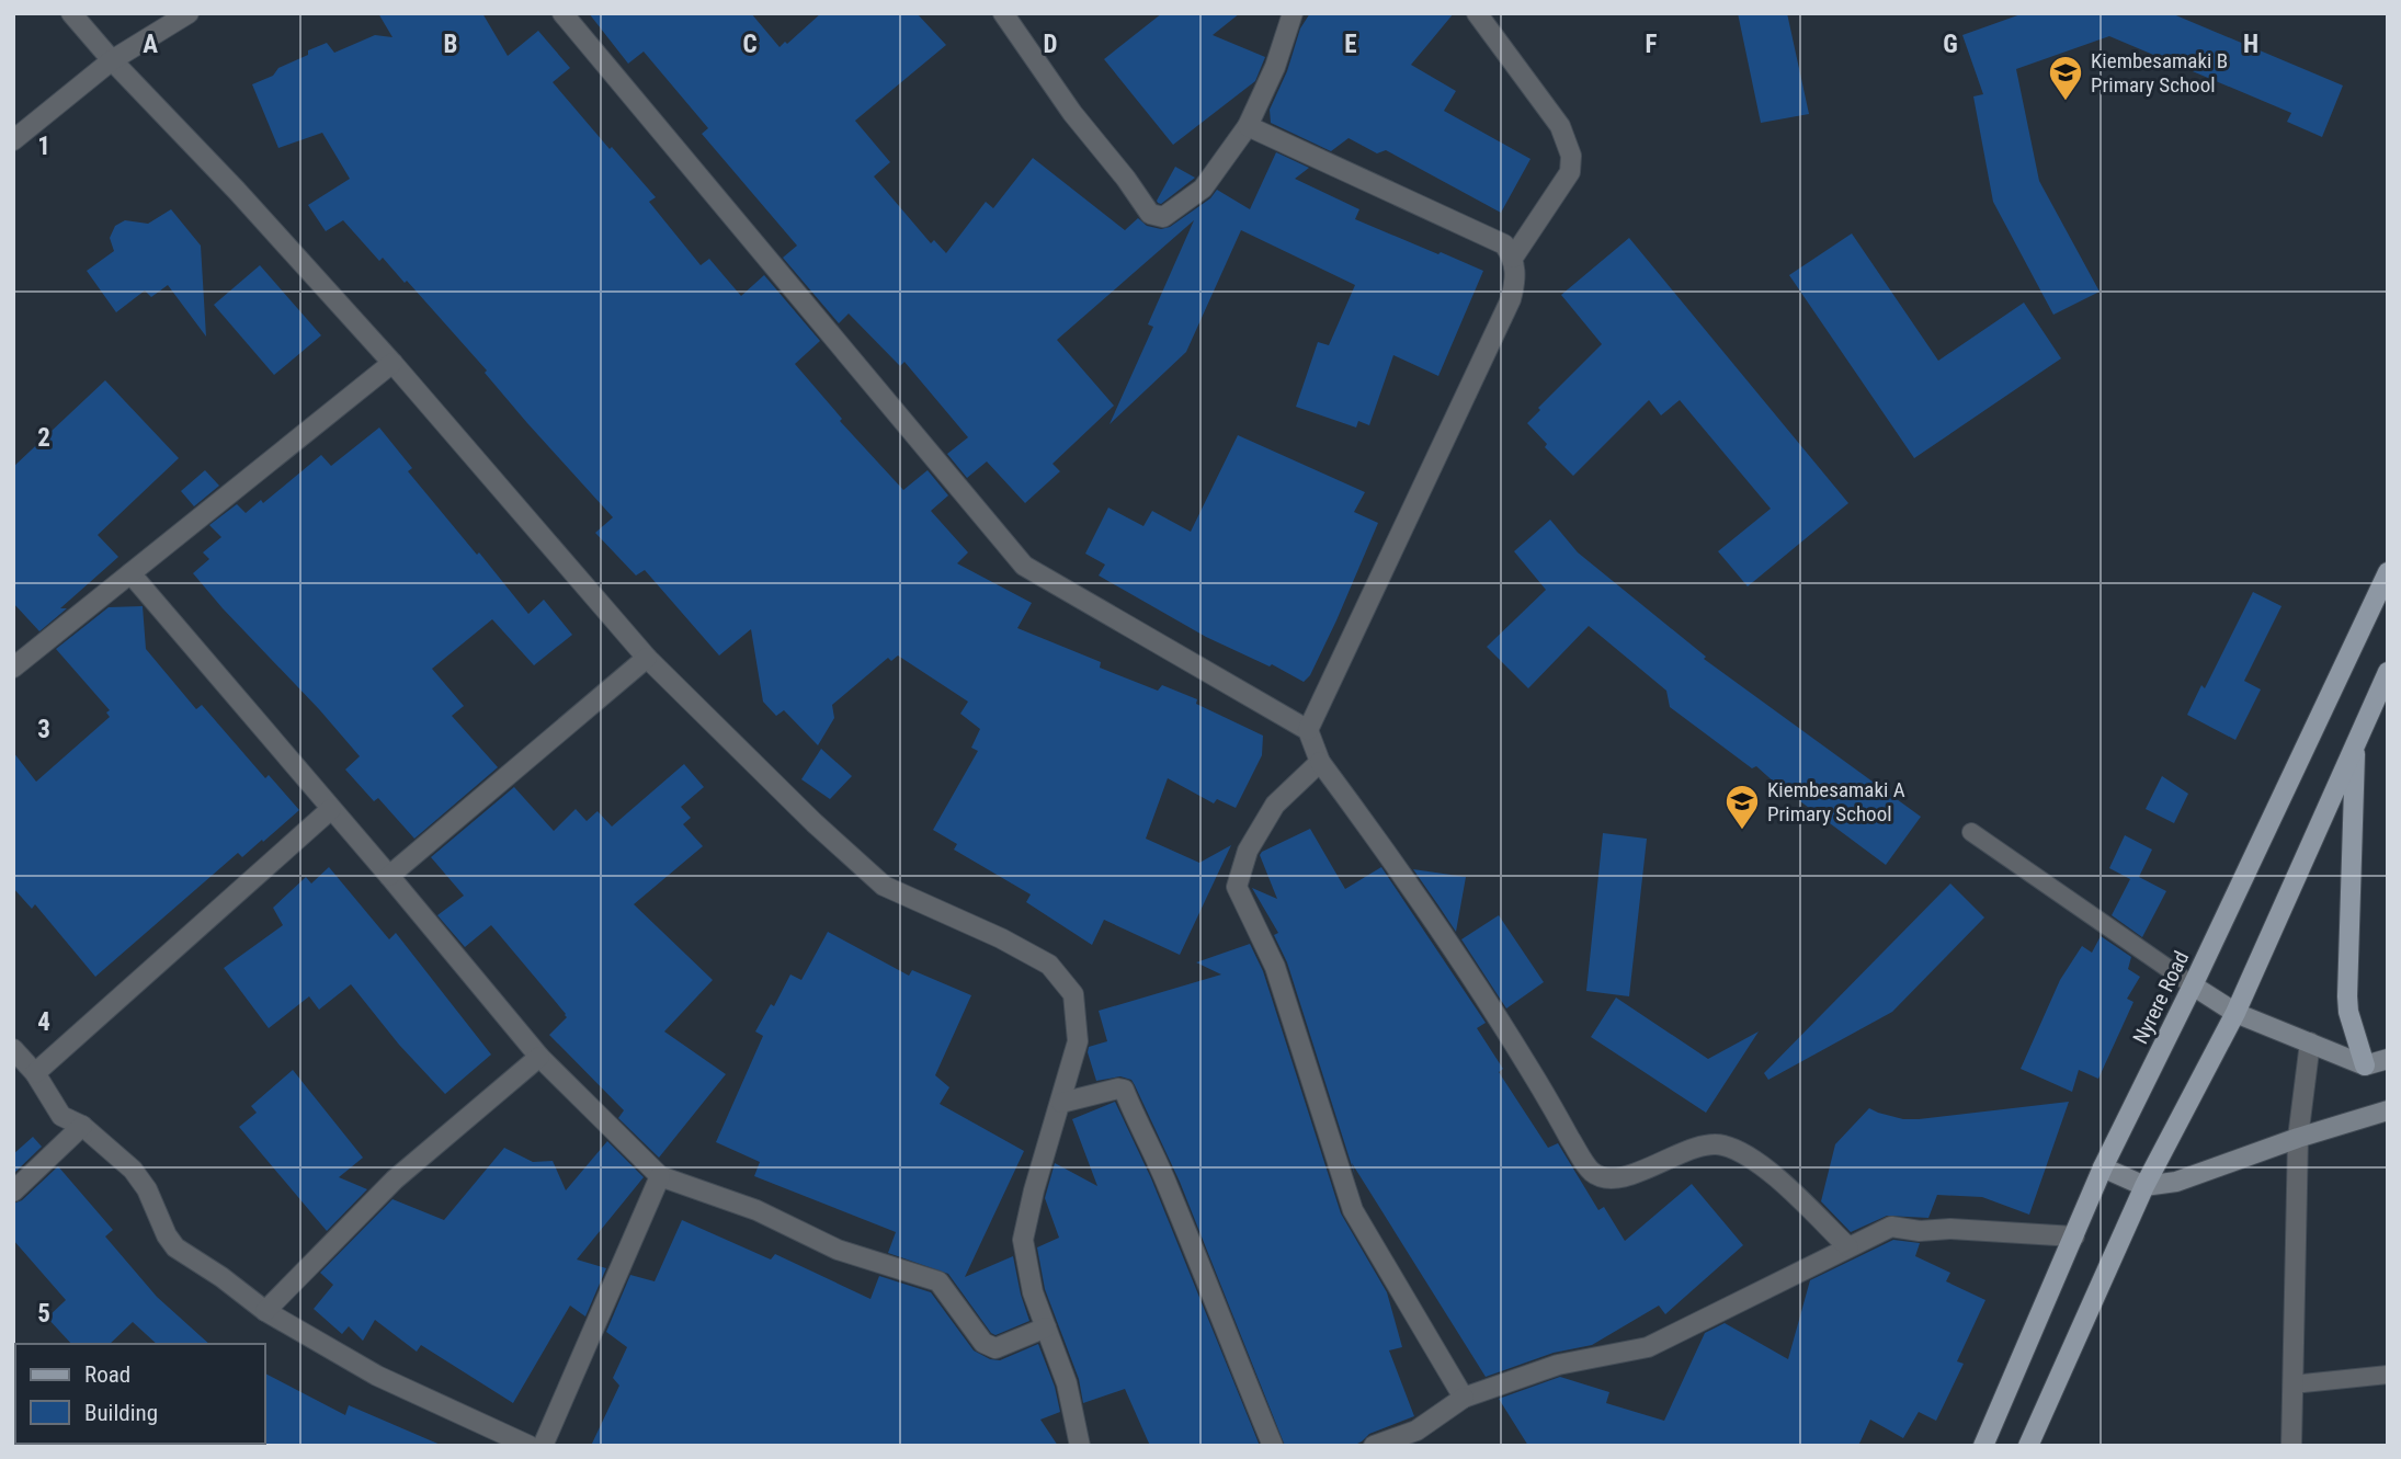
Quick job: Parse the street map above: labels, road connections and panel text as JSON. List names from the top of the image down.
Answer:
{
  "streets": {
    "main road": ["Nyrere Road"]
  },
  "places": {
    "school or university": ["Kiembesamaki B Primary School", "Kiembesamaki A Primary School"]
  },
  "legend": ["Road", "Building"],
  "grid": {
    "columns": [
      "A",
      "B",
      "C",
      "D",
      "E",
      "F",
      "G",
      "H"
    ],
    "rows": [
      "1",
      "2",
      "3",
      "4",
      "5"
    ]
  }
}
